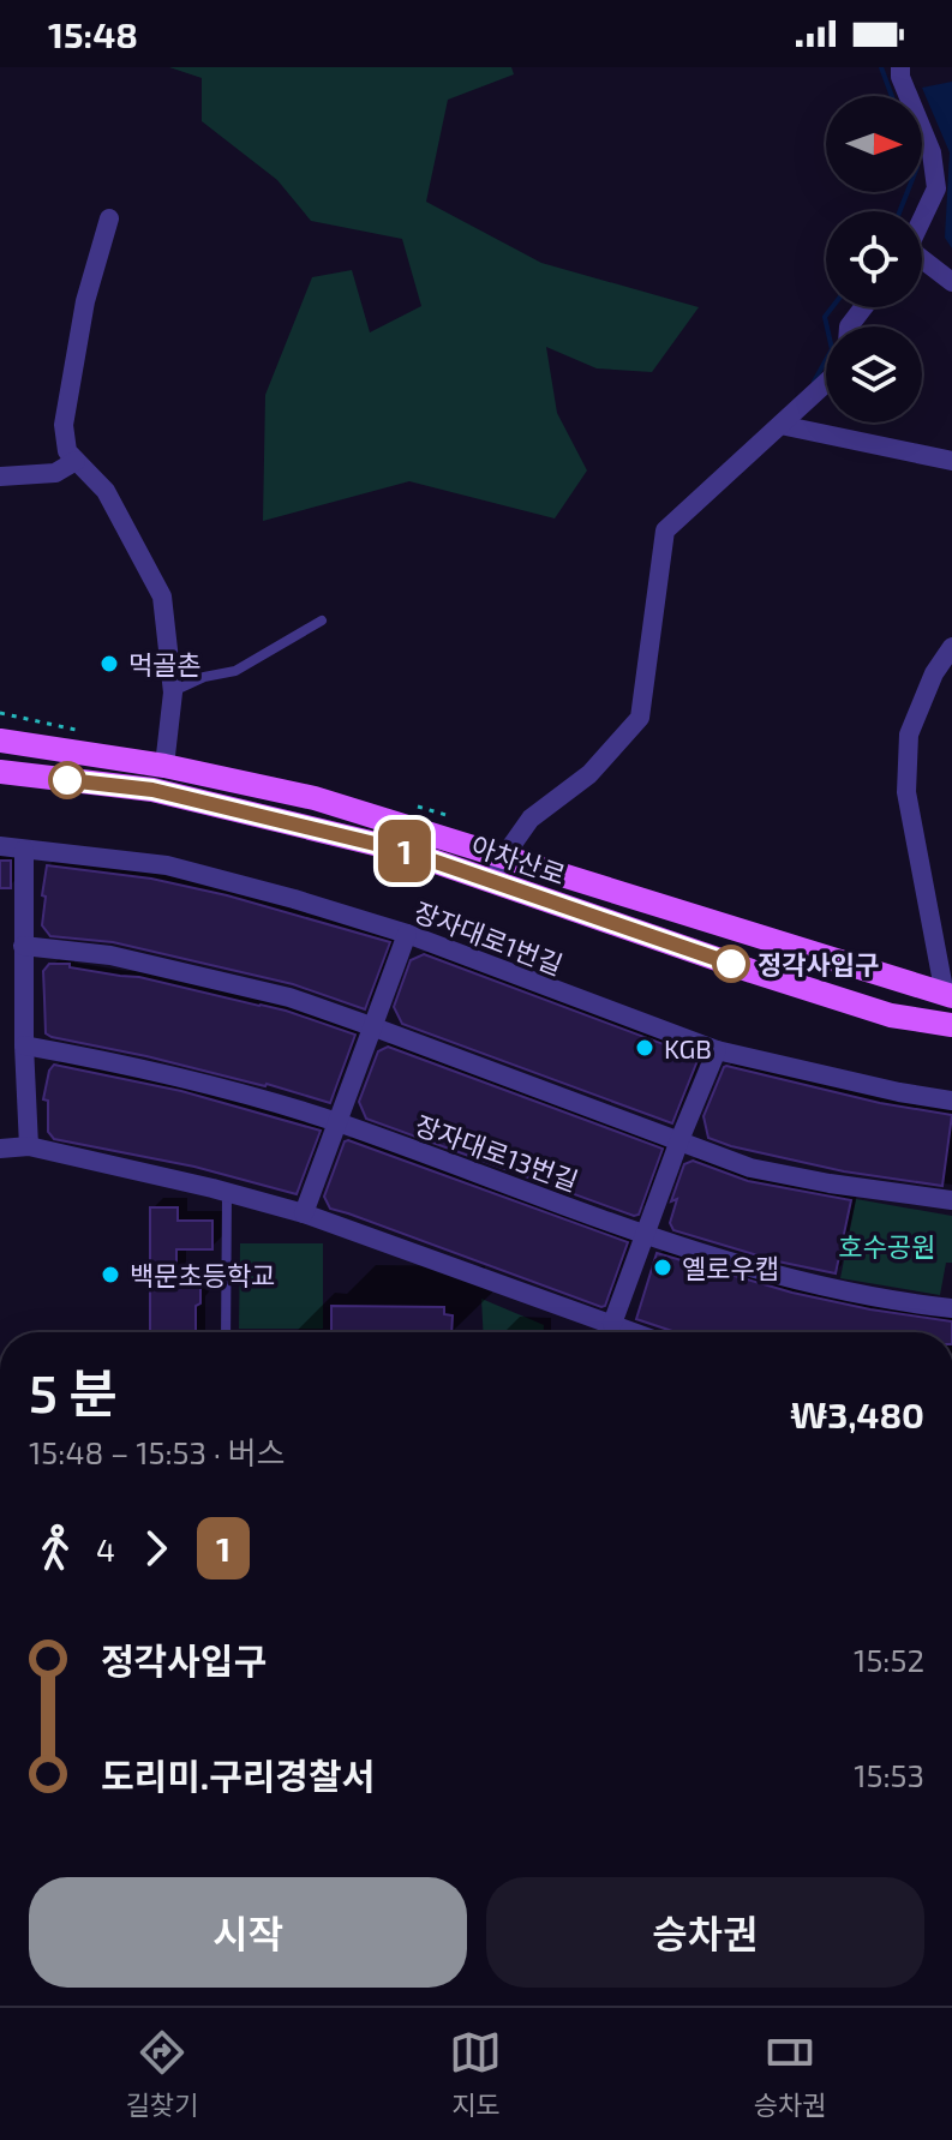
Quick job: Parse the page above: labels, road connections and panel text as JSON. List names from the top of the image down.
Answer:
{
  "streets": {
    "main road": ["아차산로"],
    "street": ["장자대로1번길", "장자대로13번길"]
  },
  "parks": ["호수공원"],
  "places": [
    "먹골촌",
    "정각사입구",
    "KGB",
    "옐로우캡",
    "백문초등학교"
  ],
  "lines": ["bus line 1"],
  "north": "right",
  "page": {
    "status": "15:48",
    "on_map": "1",
    "heading": ["5 분", "15:48 – 15:53 · 버스", "₩3,480"],
    "legs": ["4", "1"],
    "list": [
      {
        "name": "정각사입구",
        "value": "15:52"
      },
      {
        "name": "도리미.구리경찰서",
        "value": "15:53"
      }
    ],
    "buttons": ["시작", "승차권"],
    "tabs": ["길찾기", "지도", "승차권"]
  }
}
